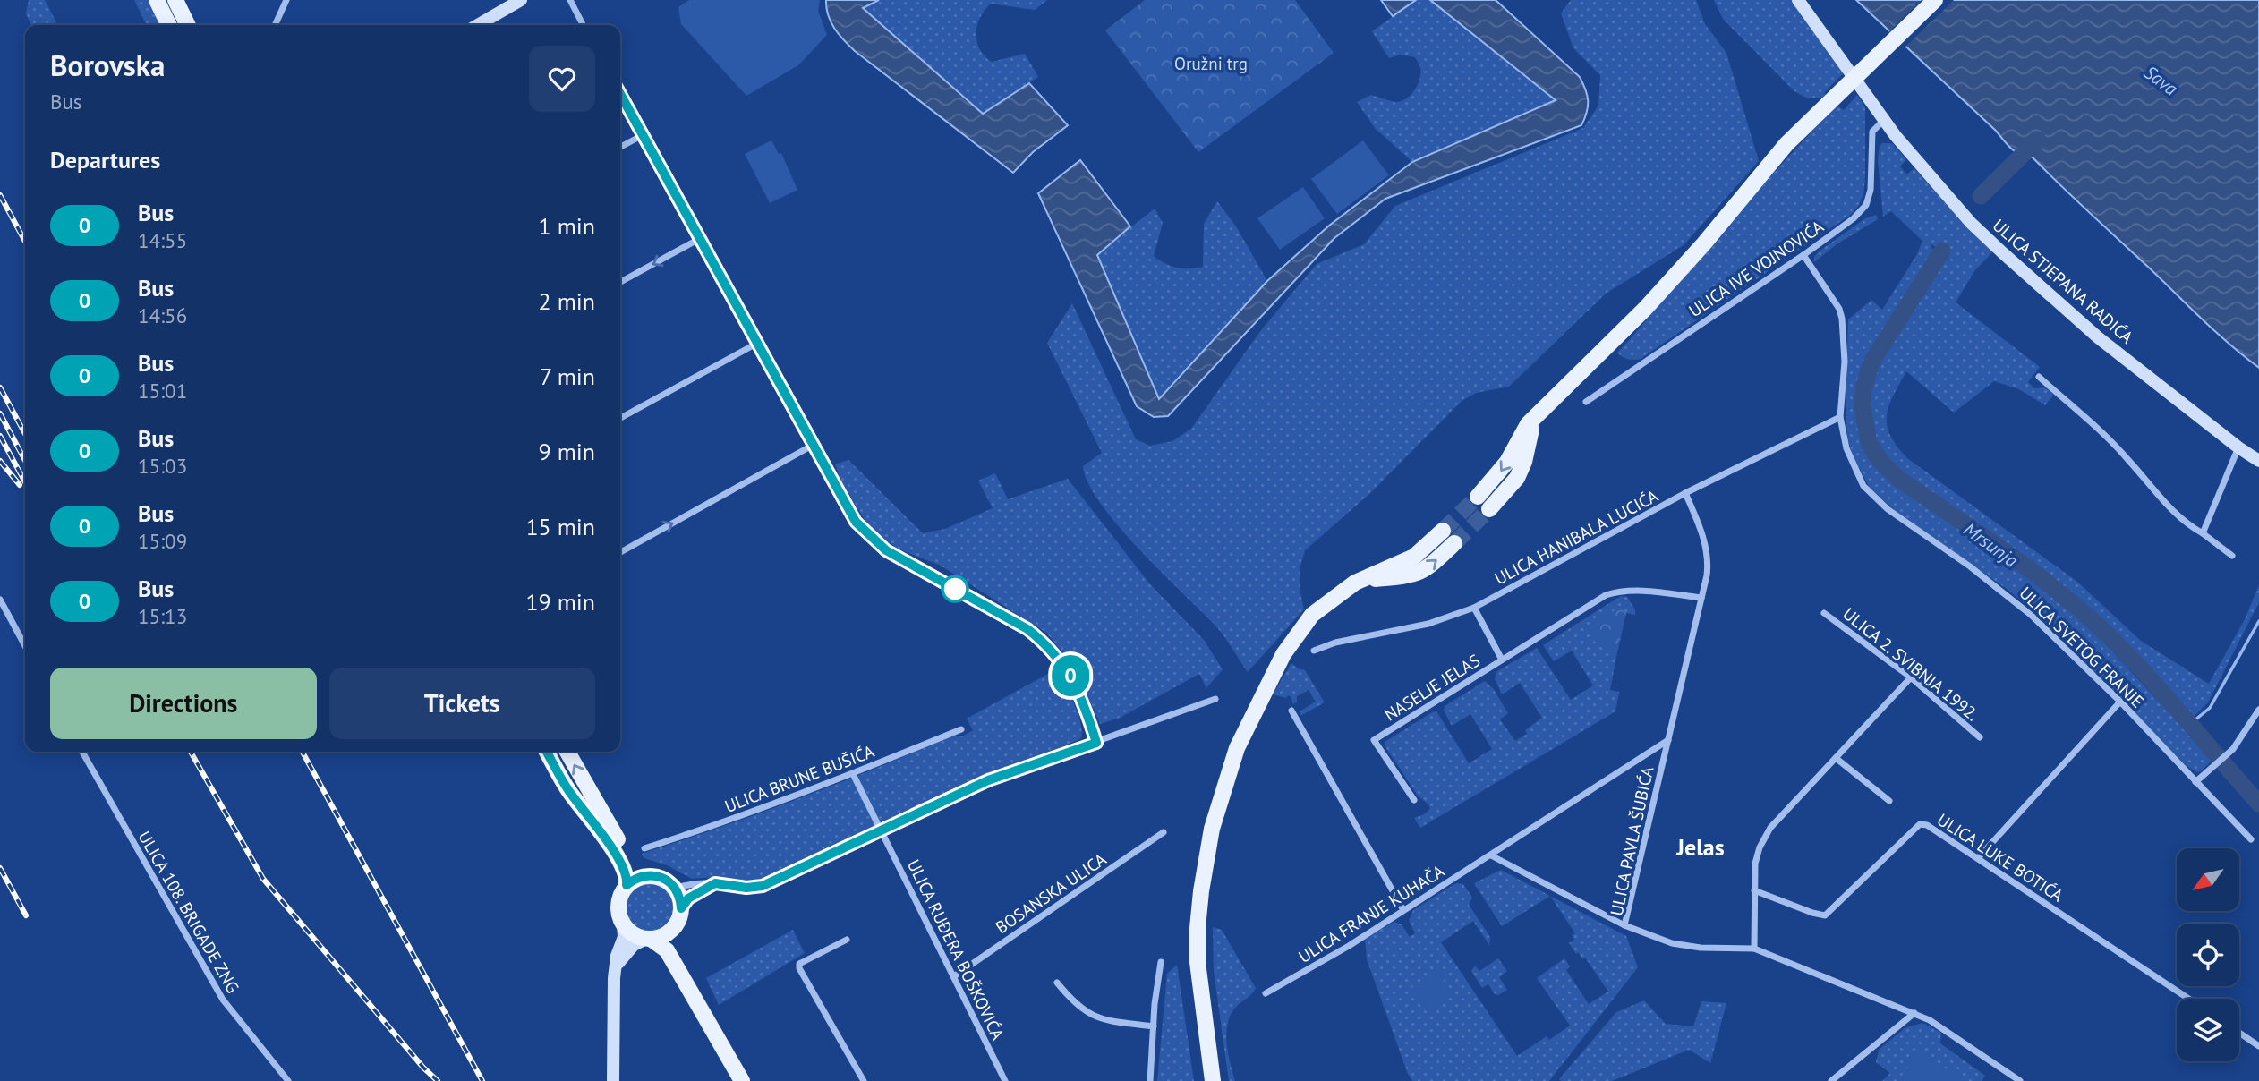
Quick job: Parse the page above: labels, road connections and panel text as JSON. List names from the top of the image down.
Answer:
{
  "streets": {
    "main road": ["ULICA STJEPANA RADIĆA"],
    "street": [
      "ULICA IVE VOJNOVIĆA",
      "ULICA HANIBALA LUCIĆA",
      "ULICA SVETOG FRANJE",
      "ULICA 2. SVIBNJA 1992.",
      "NASELJE JELAS",
      "ULICA BRUNE BUŠIĆA",
      "ULICA PAVLA ŠUBIĆA",
      "ULICA LUKE BOTIĆA",
      "BOSANSKA ULICA",
      "ULICA 108. BRIGADE ZNG",
      "ULICA FRANJE KUHAČA",
      "ULICA RUĐERA BOŠKOVIĆA"
    ]
  },
  "crossings": [
    ["ULICA IVE VOJNOVIĆA", "ULICA STJEPANA RADIĆA"],
    ["ULICA IVE VOJNOVIĆA", "ULICA SVETOG FRANJE"],
    ["ULICA HANIBALA LUCIĆA", "ULICA SVETOG FRANJE"],
    ["ULICA HANIBALA LUCIĆA", "NASELJE JELAS"],
    ["ULICA HANIBALA LUCIĆA", "ULICA PAVLA ŠUBIĆA"],
    ["NASELJE JELAS", "ULICA PAVLA ŠUBIĆA"],
    ["ULICA BRUNE BUŠIĆA", "ULICA RUĐERA BOŠKOVIĆA"],
    ["ULICA PAVLA ŠUBIĆA", "ULICA FRANJE KUHAČA"],
    ["BOSANSKA ULICA", "ULICA RUĐERA BOŠKOVIĆA"]
  ],
  "districts": ["Jelas"],
  "water": ["Sava", "Mrsunja"],
  "parks": ["Oružni trg"],
  "lines": ["bus line 0"],
  "north": "bottom left",
  "page": {
    "on_map": "0",
    "heading": [
      ["Borovska", "Bus"],
      "Departures"
    ],
    "list": [
      {
        "mark": "0",
        "name": "Bus",
        "note": "14:55",
        "value": "1 min"
      },
      {
        "mark": "0",
        "name": "Bus",
        "note": "14:56",
        "value": "2 min"
      },
      {
        "mark": "0",
        "name": "Bus",
        "note": "15:01",
        "value": "7 min"
      },
      {
        "mark": "0",
        "name": "Bus",
        "note": "15:03",
        "value": "9 min"
      },
      {
        "mark": "0",
        "name": "Bus",
        "note": "15:09",
        "value": "15 min"
      },
      {
        "mark": "0",
        "name": "Bus",
        "note": "15:13",
        "value": "19 min"
      }
    ],
    "buttons": ["Directions", "Tickets"]
  }
}
